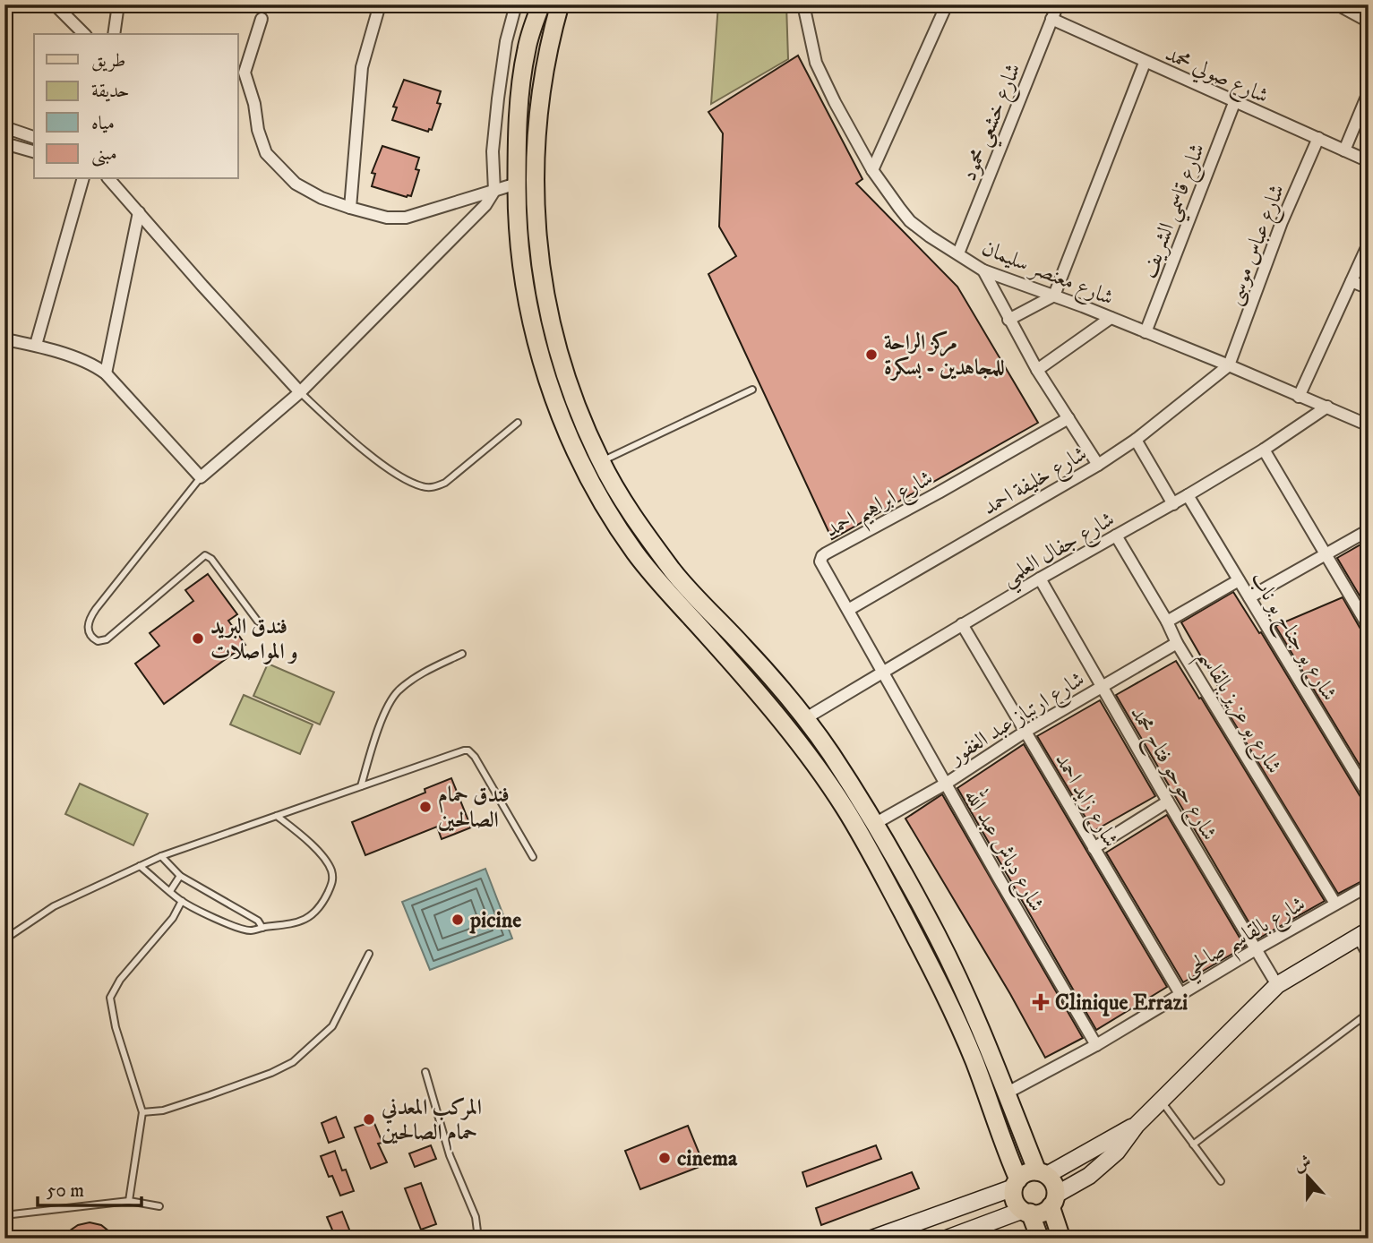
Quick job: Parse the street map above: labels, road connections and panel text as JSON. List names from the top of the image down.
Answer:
{
  "streets": {
    "street": [
      "شارع صولي محمد",
      "شارع خشعي محمود",
      "شارع قاسمي الشريف",
      "شارع عباس موسى",
      "شارع معنصر سليمان",
      "شارع خليفة احمد",
      "شارع ابراهيم احمد",
      "شارع جفال العلمي",
      "شارع بو جناح بو ناب",
      "شارع بو عزيز بالقاسم",
      "شارع ارتباز عبد الغفور",
      "شارع حوحو فتاح محمد",
      "شارع زايد احمد",
      "شارع دباش عبد الله",
      "شارع بالقاسم صالحي"
    ]
  },
  "crossings": [
    ["شارع صولي محمد", "شارع خشعي محمود"],
    ["شارع صولي محمد", "شارع قاسمي الشريف"],
    ["شارع صولي محمد", "شارع عباس موسى"],
    ["شارع خشعي محمود", "شارع معنصر سليمان"],
    ["شارع قاسمي الشريف", "شارع معنصر سليمان"],
    ["شارع عباس موسى", "شارع معنصر سليمان"],
    ["شارع عباس موسى", "شارع خليفة احمد"],
    ["شارع معنصر سليمان", "شارع خليفة احمد"],
    ["شارع معنصر سليمان", "شارع جفال العلمي"],
    ["شارع خليفة احمد", "شارع ابراهيم احمد"],
    ["شارع ابراهيم احمد", "شارع جفال العلمي"],
    ["شارع ابراهيم احمد", "شارع دباش عبد الله"],
    ["شارع جفال العلمي", "شارع بو جناح بو ناب"],
    ["شارع جفال العلمي", "شارع بو عزيز بالقاسم"],
    ["شارع جفال العلمي", "شارع حوحو فتاح محمد"],
    ["شارع جفال العلمي", "شارع زايد احمد"],
    ["شارع جفال العلمي", "شارع دباش عبد الله"],
    ["شارع بو عزيز بالقاسم", "شارع ارتباز عبد الغفور"],
    ["شارع بو عزيز بالقاسم", "شارع بالقاسم صالحي"],
    ["شارع ارتباز عبد الغفور", "شارع حوحو فتاح محمد"],
    ["شارع ارتباز عبد الغفور", "شارع زايد احمد"],
    ["شارع ارتباز عبد الغفور", "شارع دباش عبد الله"],
    ["شارع حوحو فتاح محمد", "شارع بالقاسم صالحي"],
    ["شارع زايد احمد", "شارع بالقاسم صالحي"],
    ["شارع دباش عبد الله", "شارع بالقاسم صالحي"]
  ],
  "places": {
    "other": [
      "مركز الراحة للمجاهدين - بسكرة",
      "فندق البريد و المواصلات",
      "فندق حمام الصالحين",
      "picine",
      "المركب المعدني حمام الصالحين",
      "cinema"
    ],
    "health": ["Clinique Errazi"]
  },
  "legend": [
    "طريق",
    "حديقة",
    "مياه",
    "مبنى"
  ],
  "scale_bar": "50 m",
  "north": "top"
}
